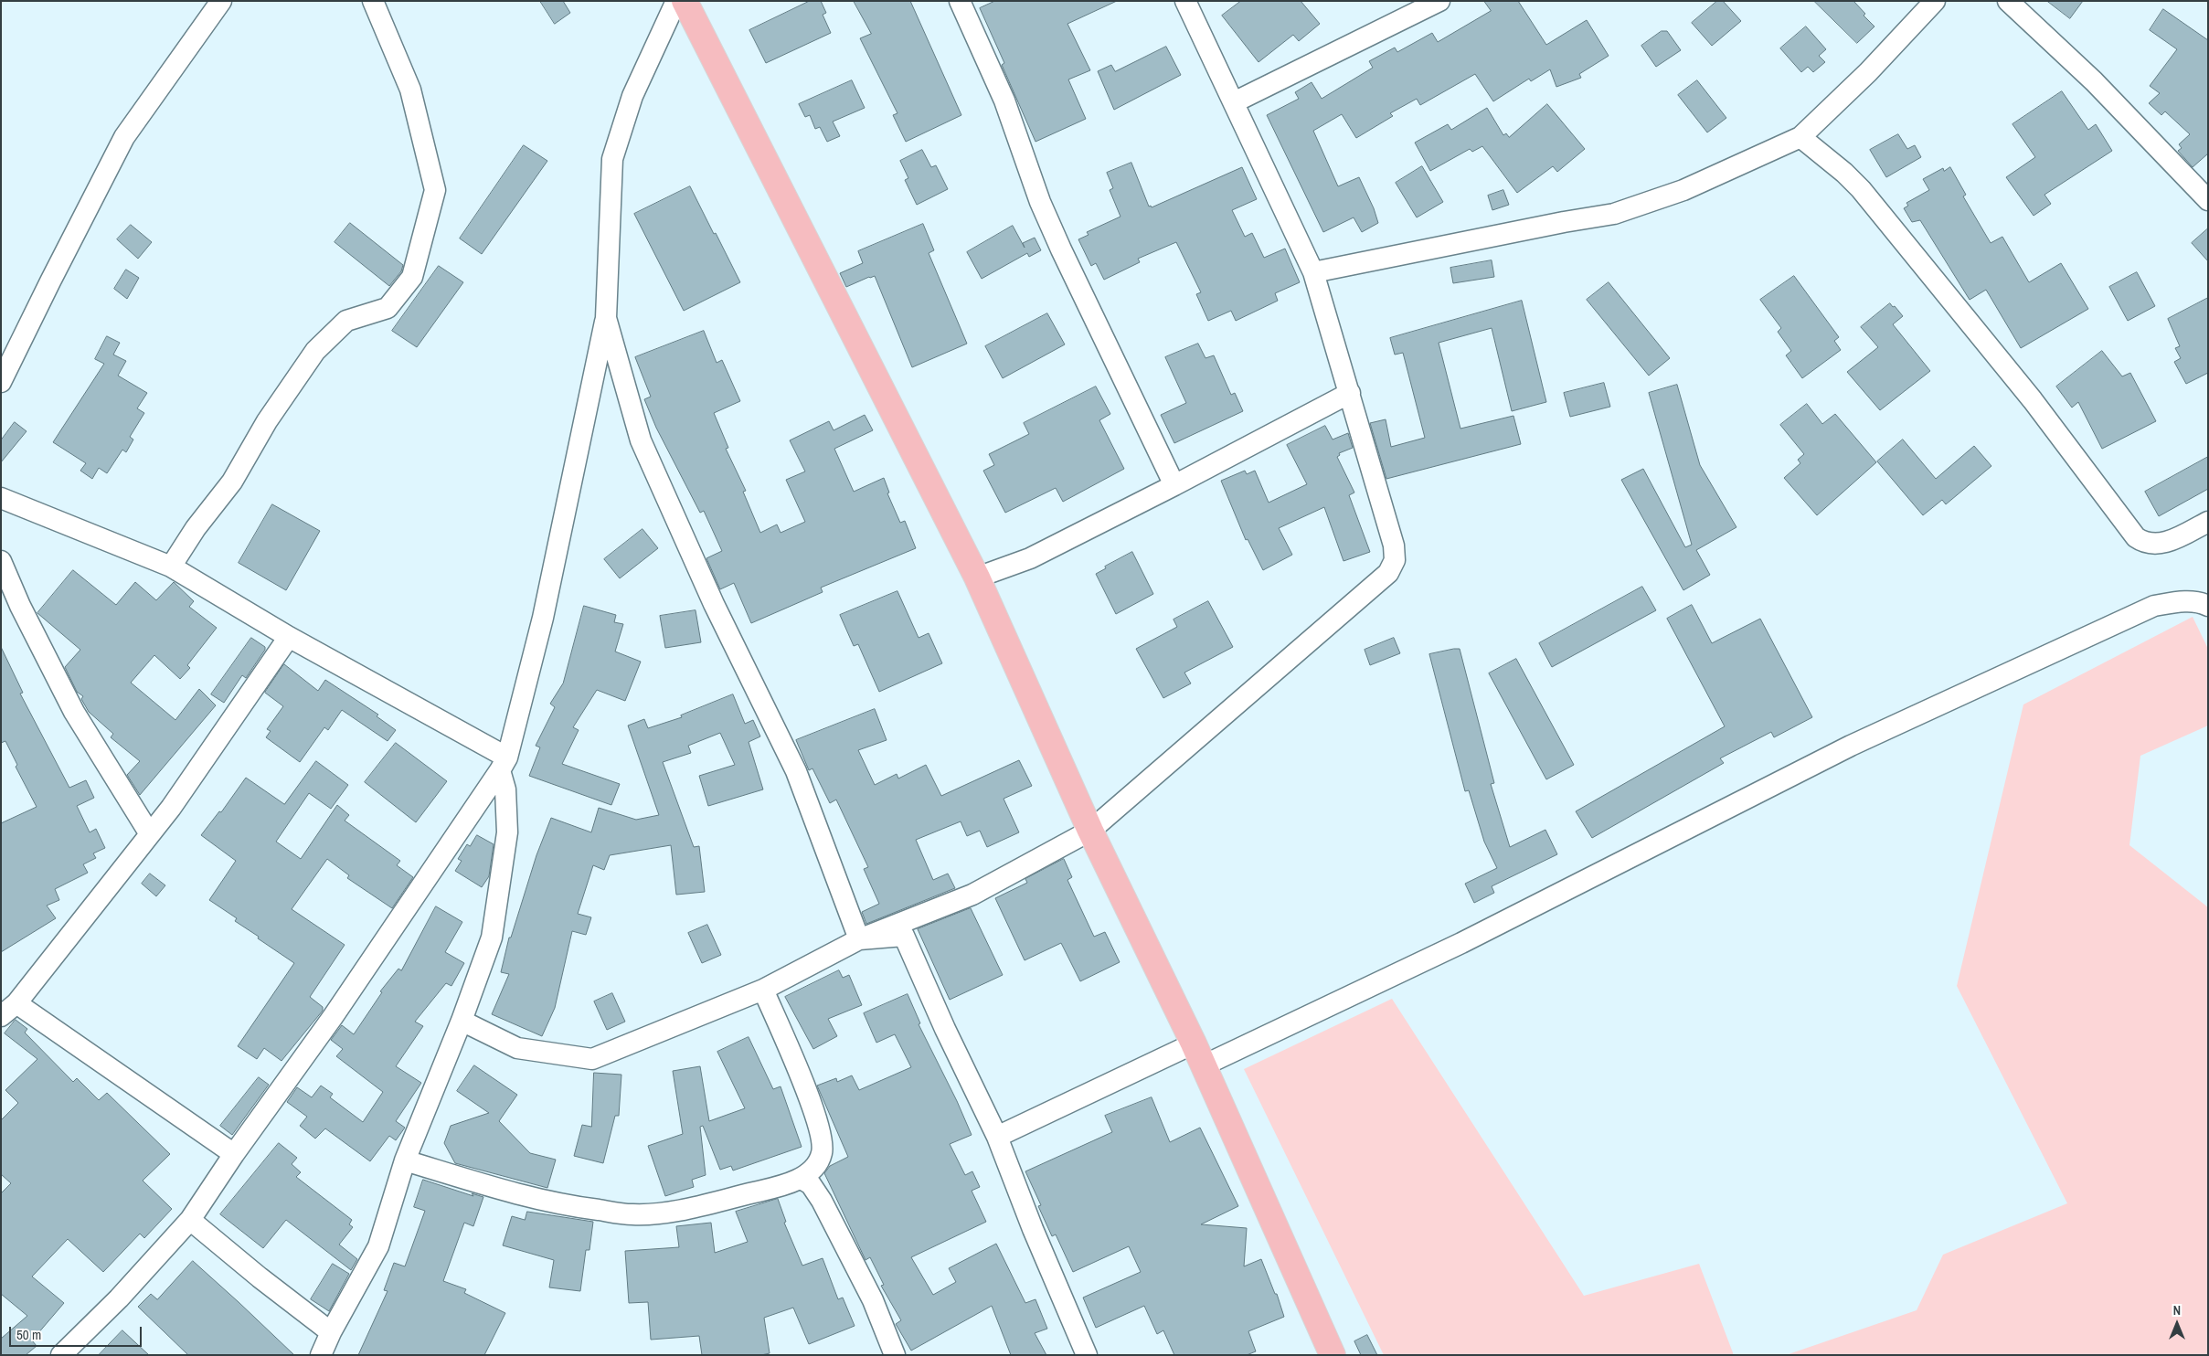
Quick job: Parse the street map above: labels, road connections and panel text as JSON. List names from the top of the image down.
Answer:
{
  "scale_bar": "50 m",
  "north": "top"
}
